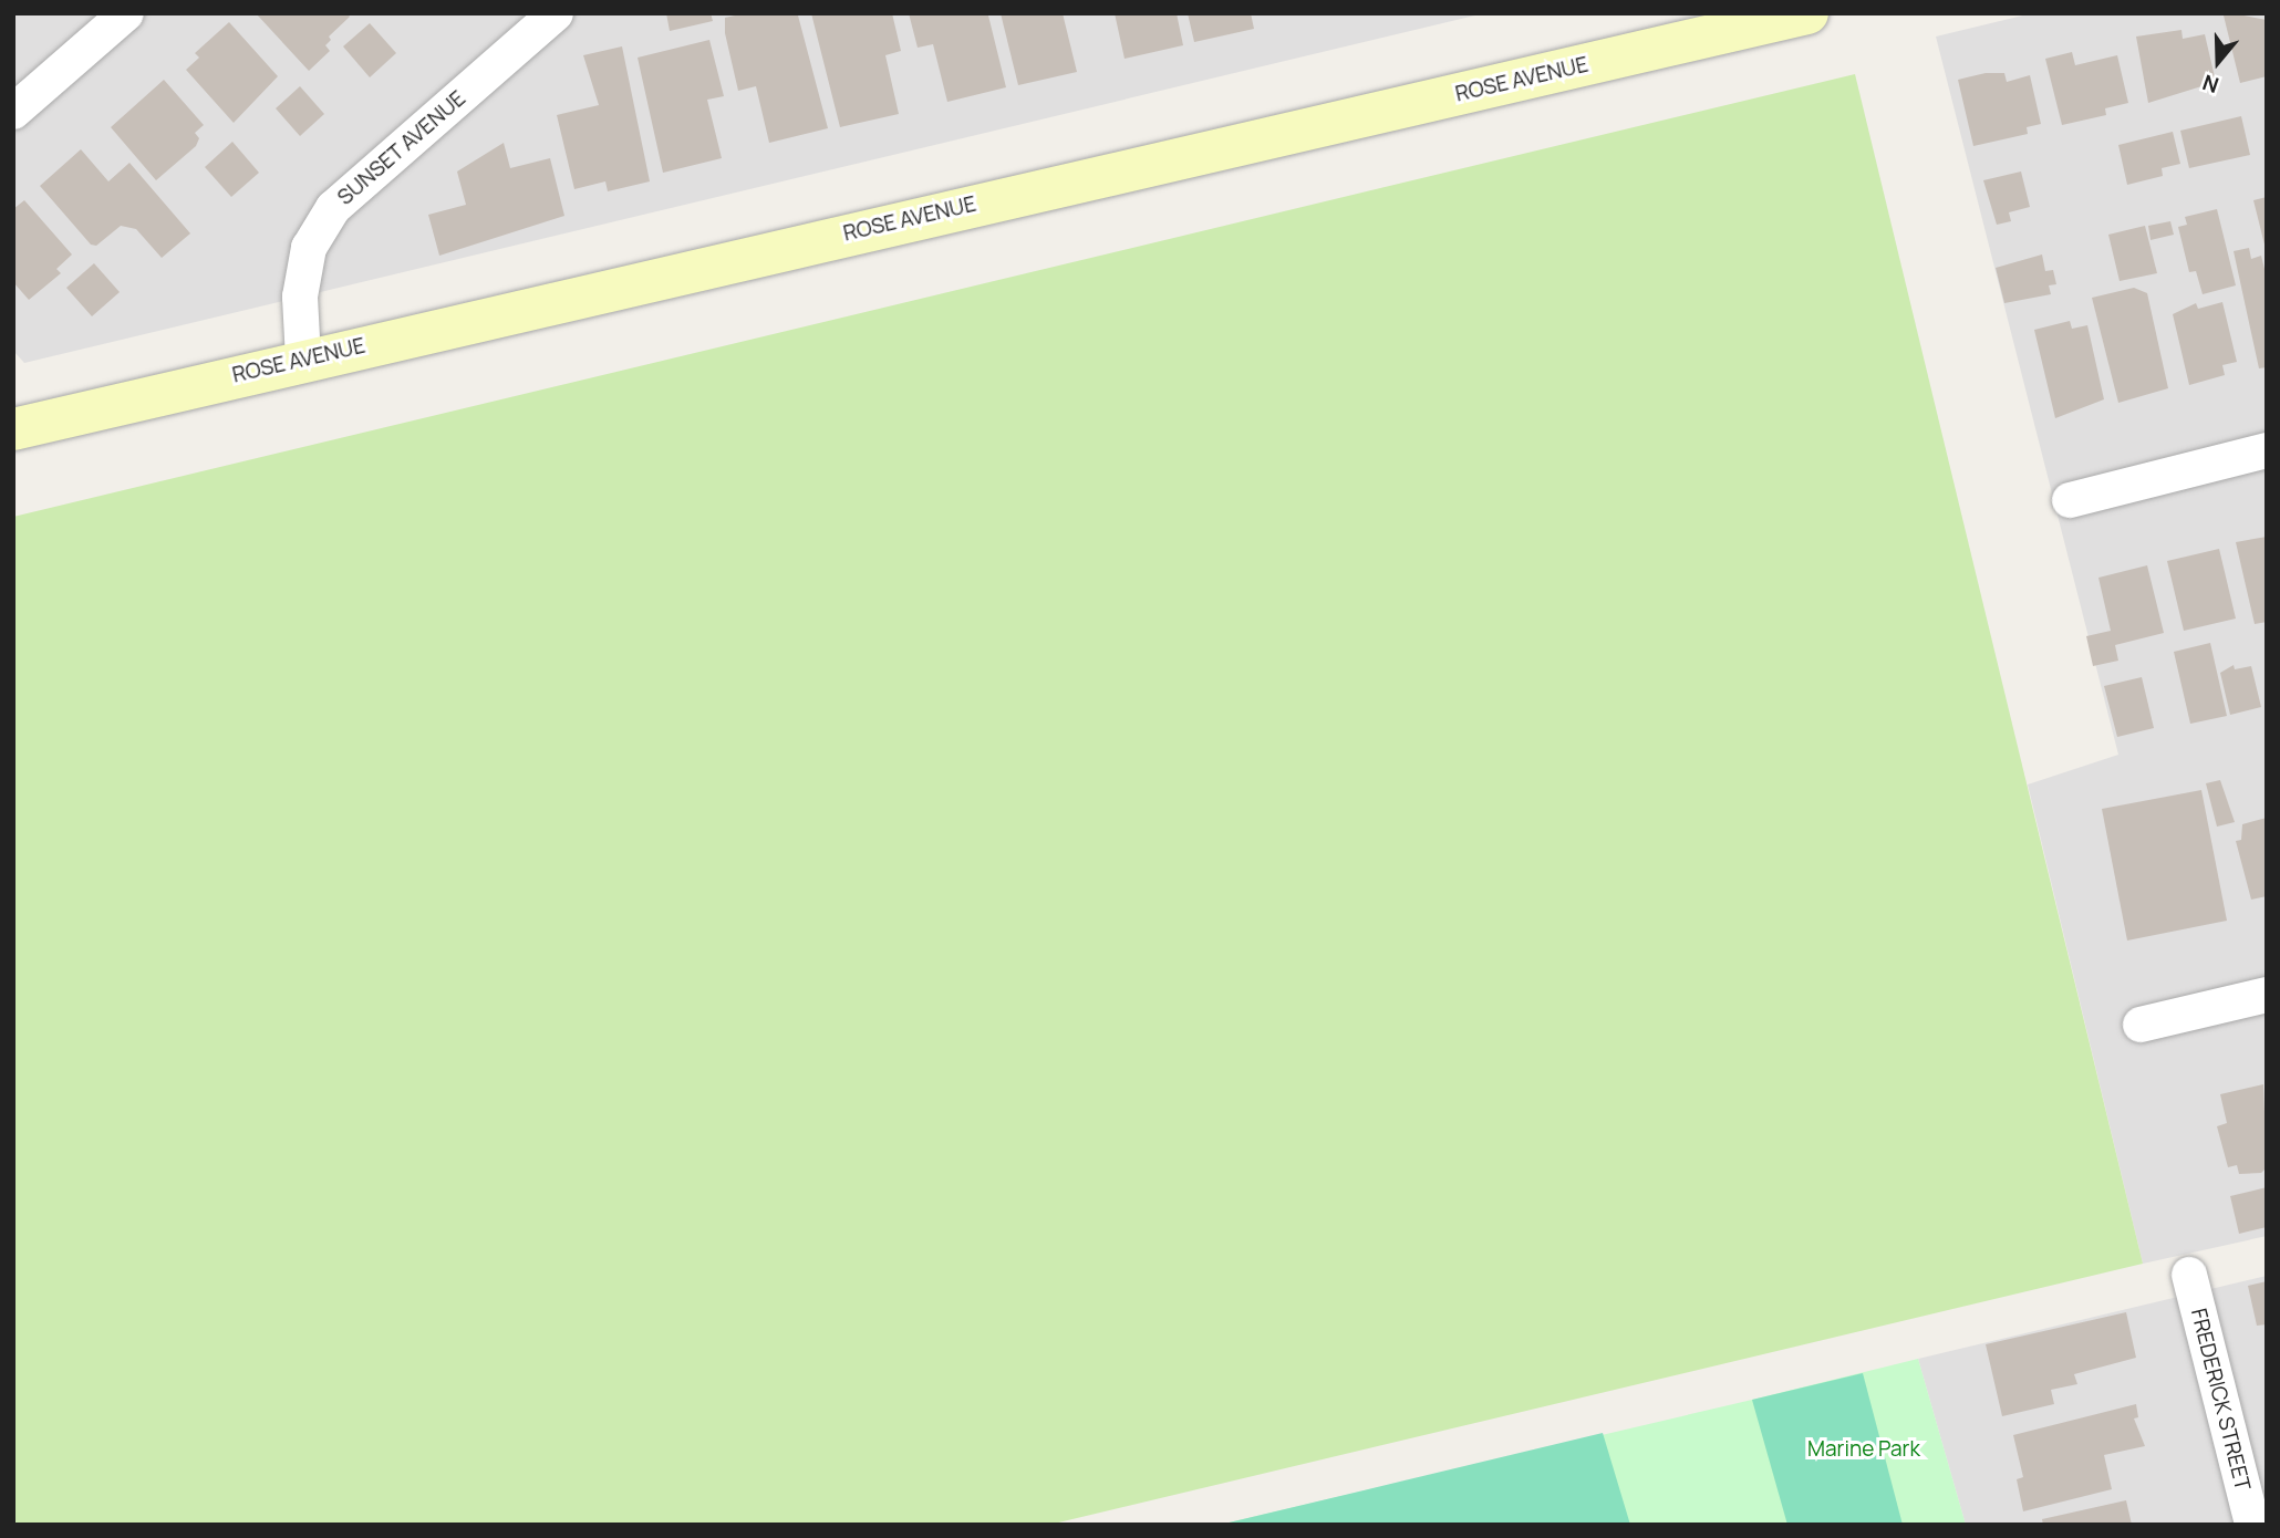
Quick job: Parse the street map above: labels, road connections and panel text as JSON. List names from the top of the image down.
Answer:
{
  "streets": {
    "street": ["ROSE AVENUE", "SUNSET AVENUE", "FREDERICK STREET"]
  },
  "crossings": [
    ["ROSE AVENUE", "SUNSET AVENUE"]
  ],
  "parks": ["Marine Park"],
  "north": "bottom"
}
